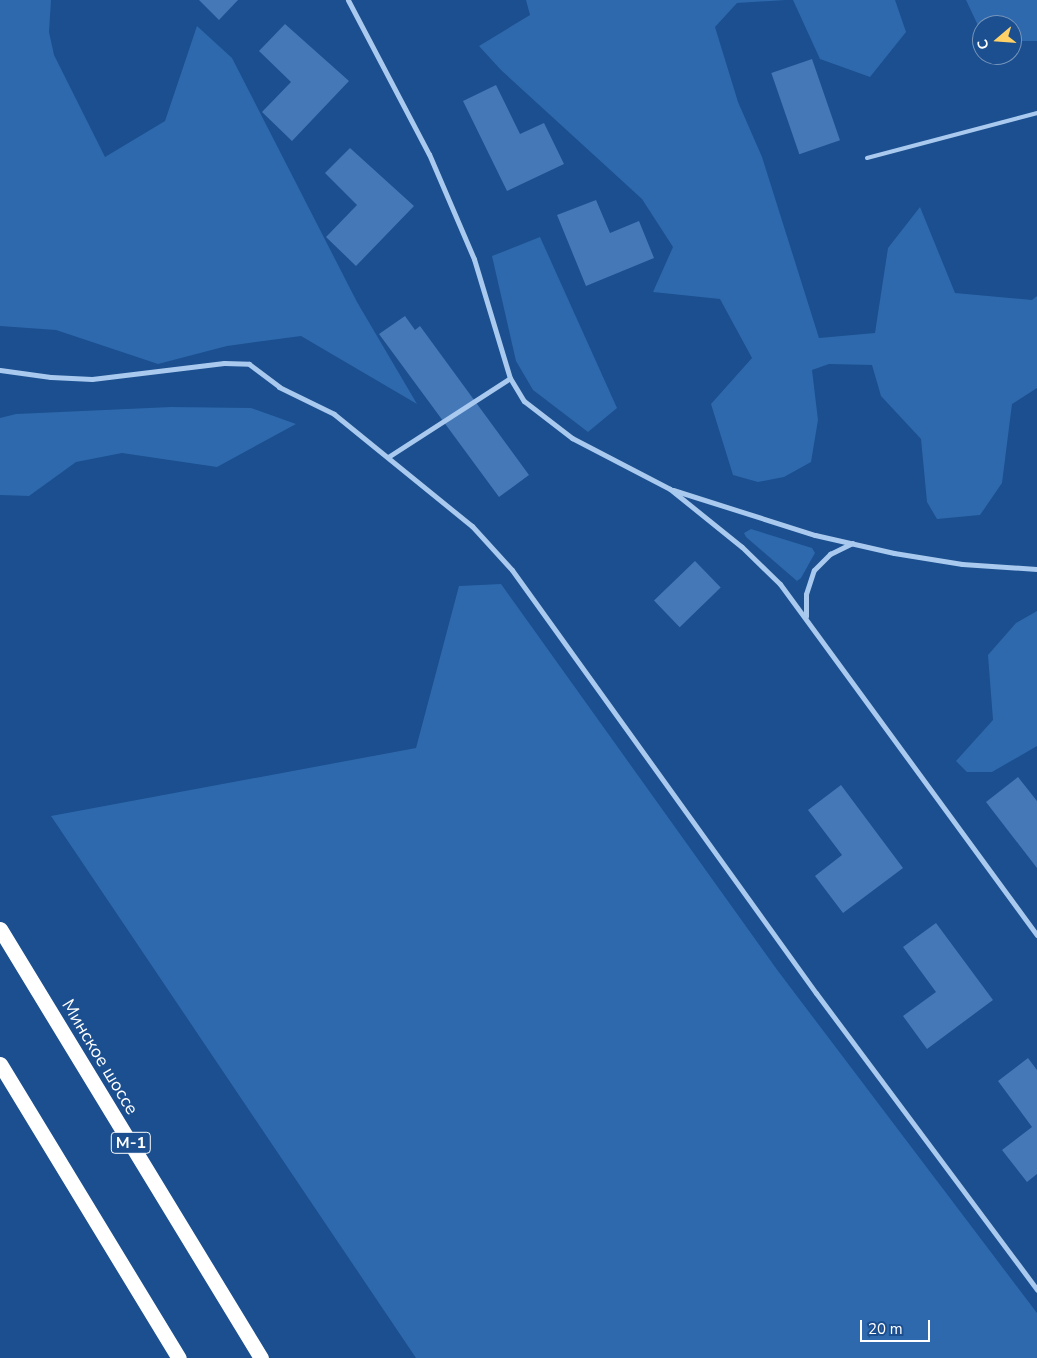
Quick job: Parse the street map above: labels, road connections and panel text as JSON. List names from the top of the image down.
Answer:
{
  "streets": {
    "highway": ["Минское шоссе", "М-1"]
  },
  "scale_bar": "20 m",
  "north": "left"
}
